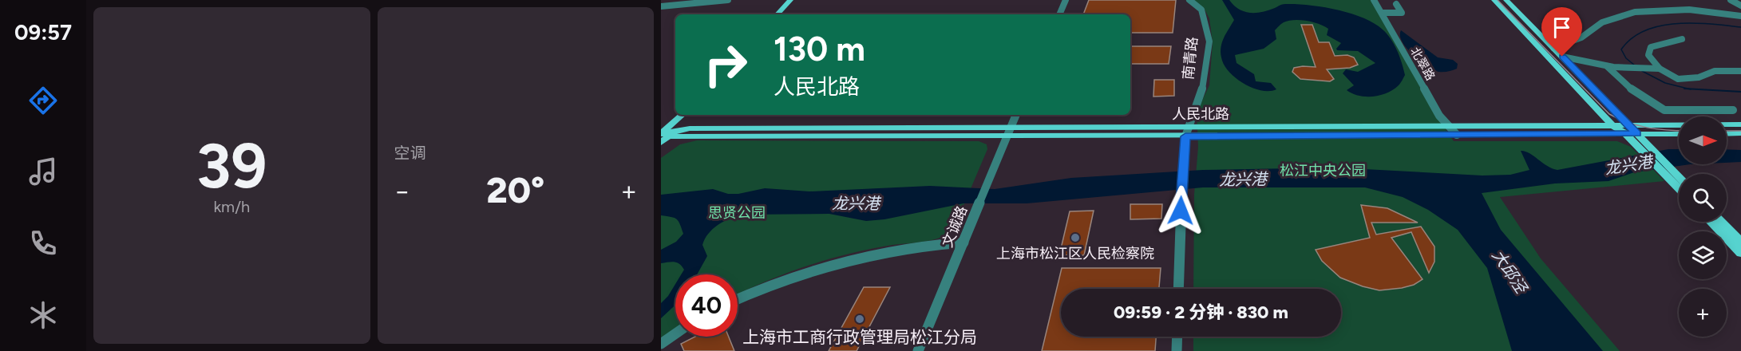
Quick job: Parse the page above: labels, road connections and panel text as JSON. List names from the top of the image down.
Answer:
{
  "streets": {
    "main road": ["人民北路"],
    "street": ["南青路", "北翠路", "文诚路"]
  },
  "crossings": [
    ["南青路", "人民北路"],
    ["北翠路", "人民北路"],
    ["人民北路", "文诚路"]
  ],
  "water": ["龙兴港", "大邱泾"],
  "parks": ["松江中央公园", "思贤公园"],
  "places": ["上海市松江区人民检察院", "上海市工商行政管理局松江分局"],
  "north": "right",
  "page": {
    "tabs": "09:57",
    "tile": [
      ["39", "km/h"],
      "空调"
    ],
    "turn": ["130 m", "人民北路"],
    "map_buttons": "+",
    "heat": ["−", "20°", "+"],
    "limit": "40",
    "trip": "09:59 · 2 分钟 · 830 m"
  }
}
